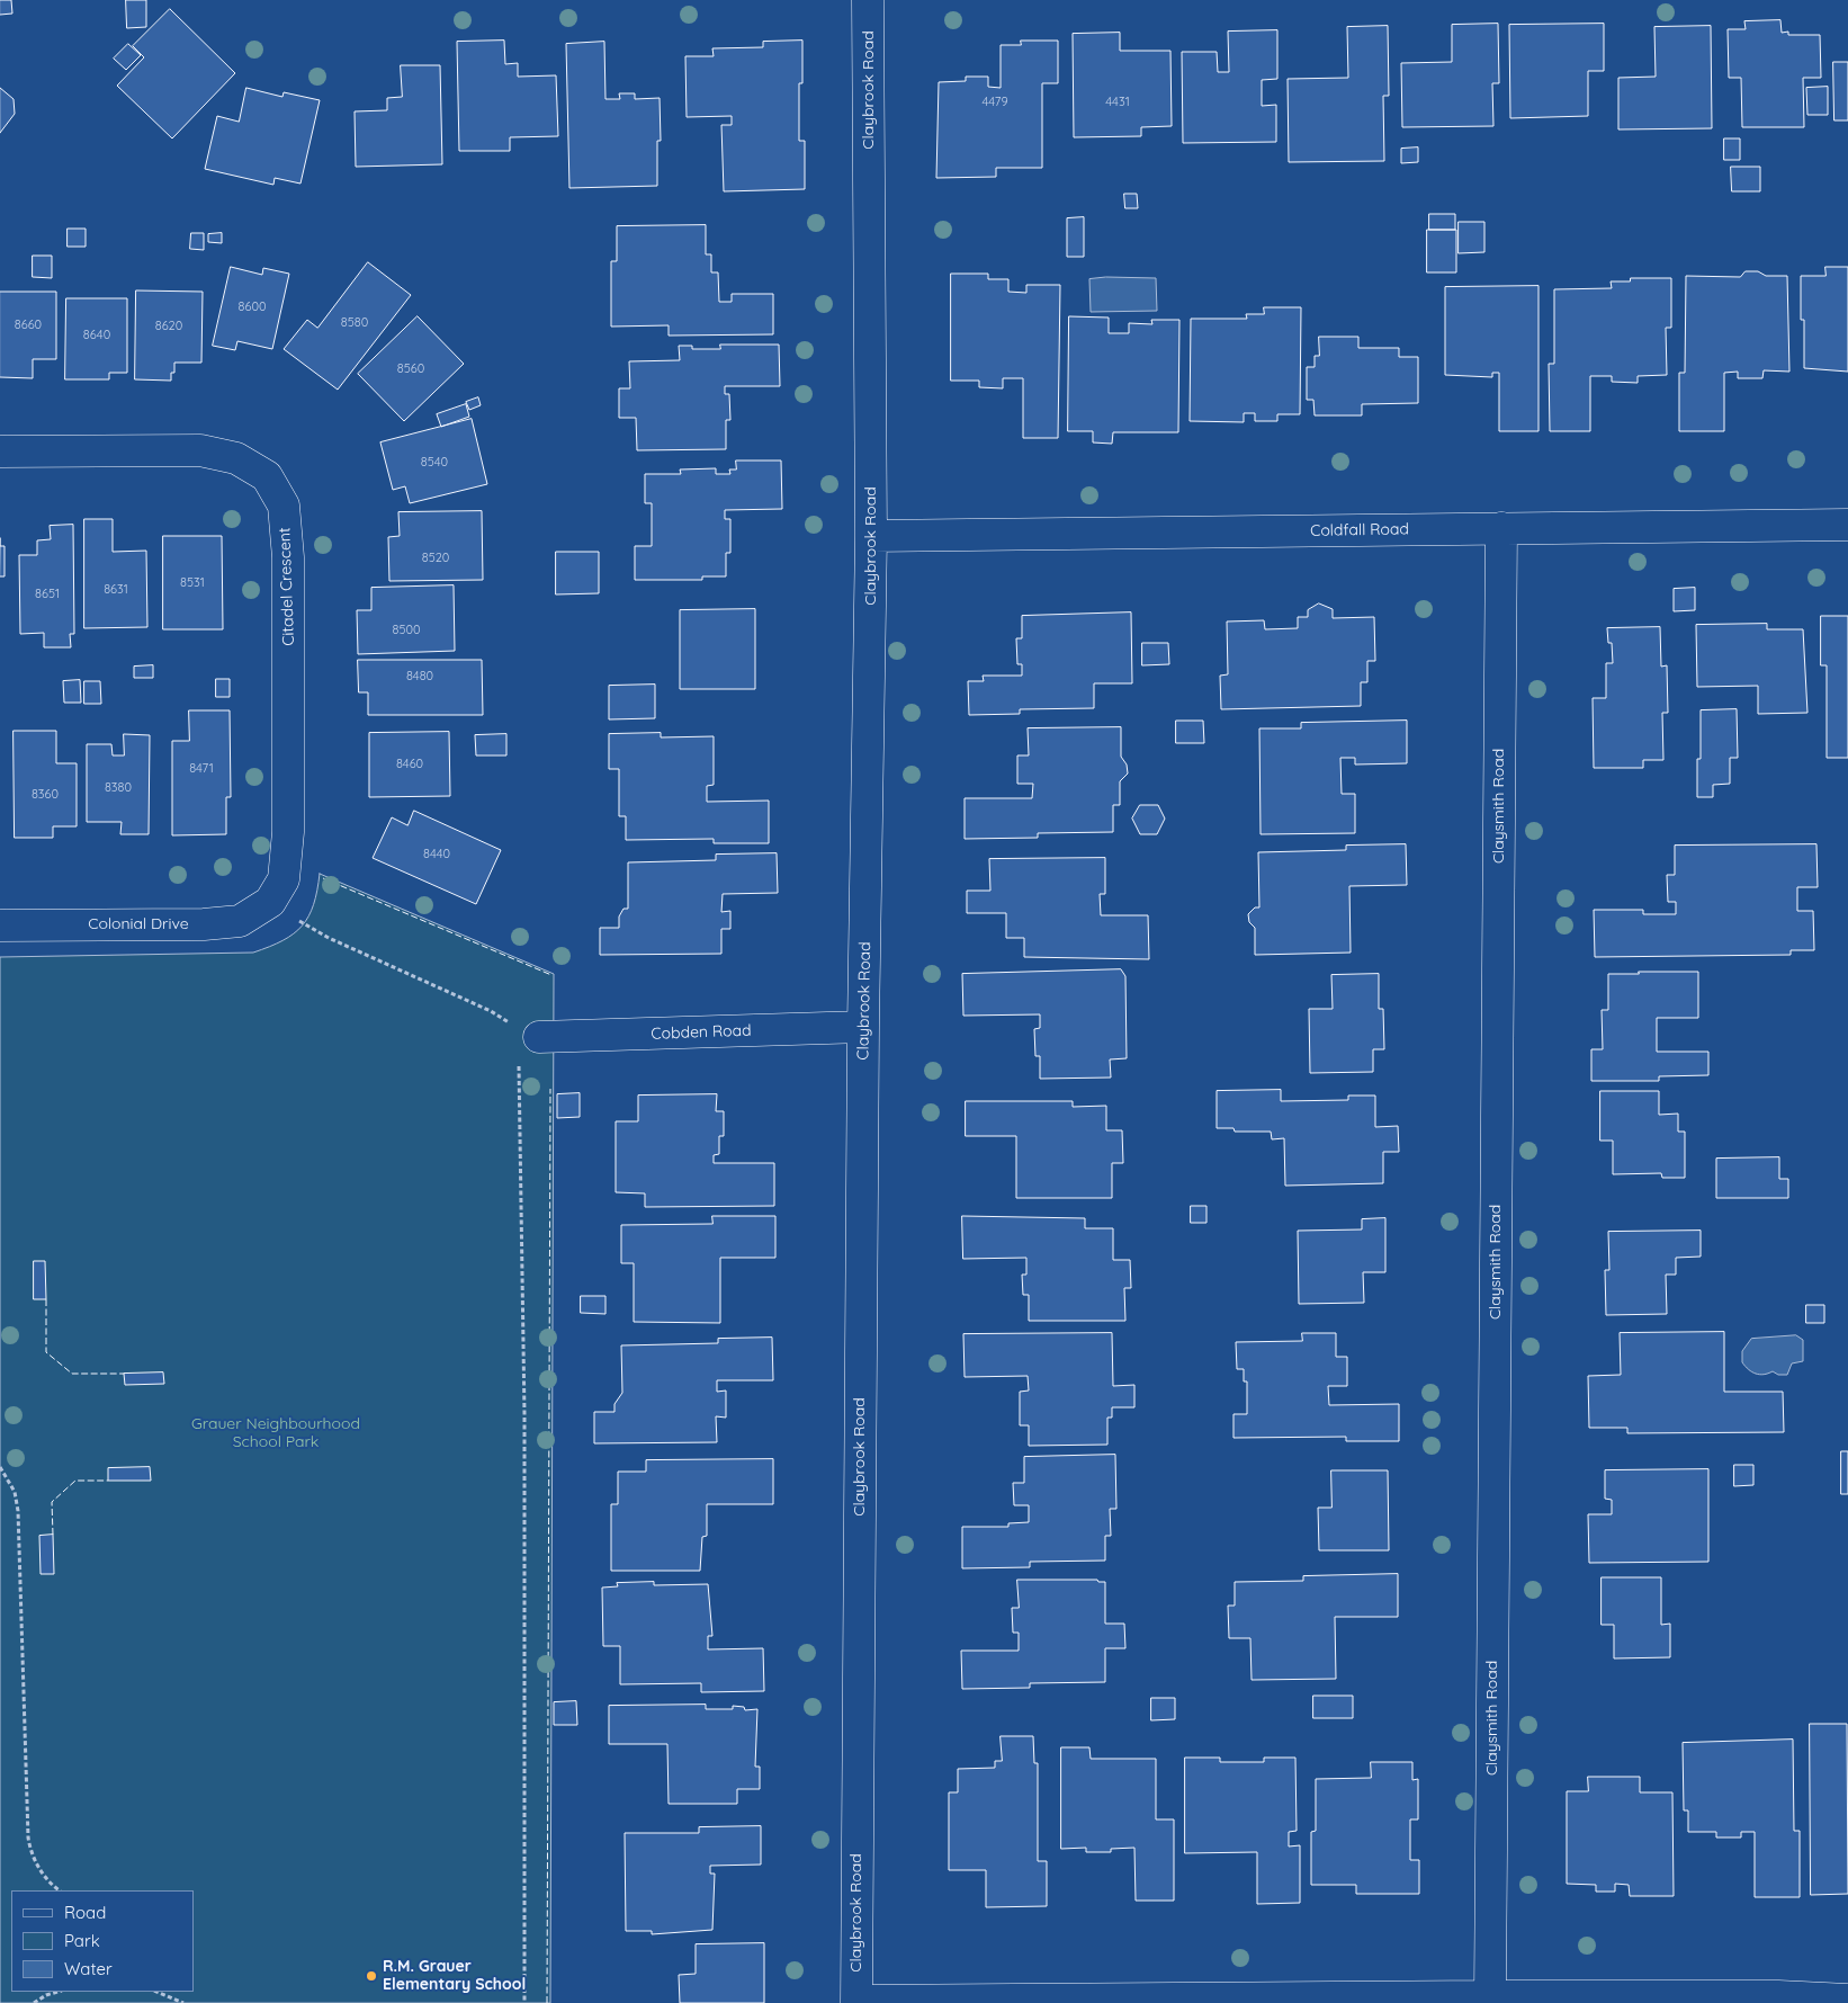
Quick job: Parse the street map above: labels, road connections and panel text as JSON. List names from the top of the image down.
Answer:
{
  "streets": {
    "street": [
      "Claybrook Road",
      "Coldfall Road",
      "Citadel Crescent",
      "Claysmith Road",
      "Colonial Drive",
      "Cobden Road"
    ]
  },
  "crossings": [
    ["Claybrook Road", "Coldfall Road"],
    ["Claybrook Road", "Cobden Road"],
    ["Coldfall Road", "Claysmith Road"],
    ["Citadel Crescent", "Colonial Drive"]
  ],
  "parks": ["Grauer Neighbourhood School Park"],
  "places": ["R.M. Grauer Elementary School"],
  "house_numbers": [
    "4479",
    "4431",
    "8600",
    "8580",
    "8660",
    "8620",
    "8640",
    "8560",
    "8540",
    "8520",
    "8531",
    "8631",
    "8651",
    "8500",
    "8480",
    "8460",
    "8471",
    "8380",
    "8360",
    "8440"
  ],
  "legend": ["Road", "Park", "Water"]
}
